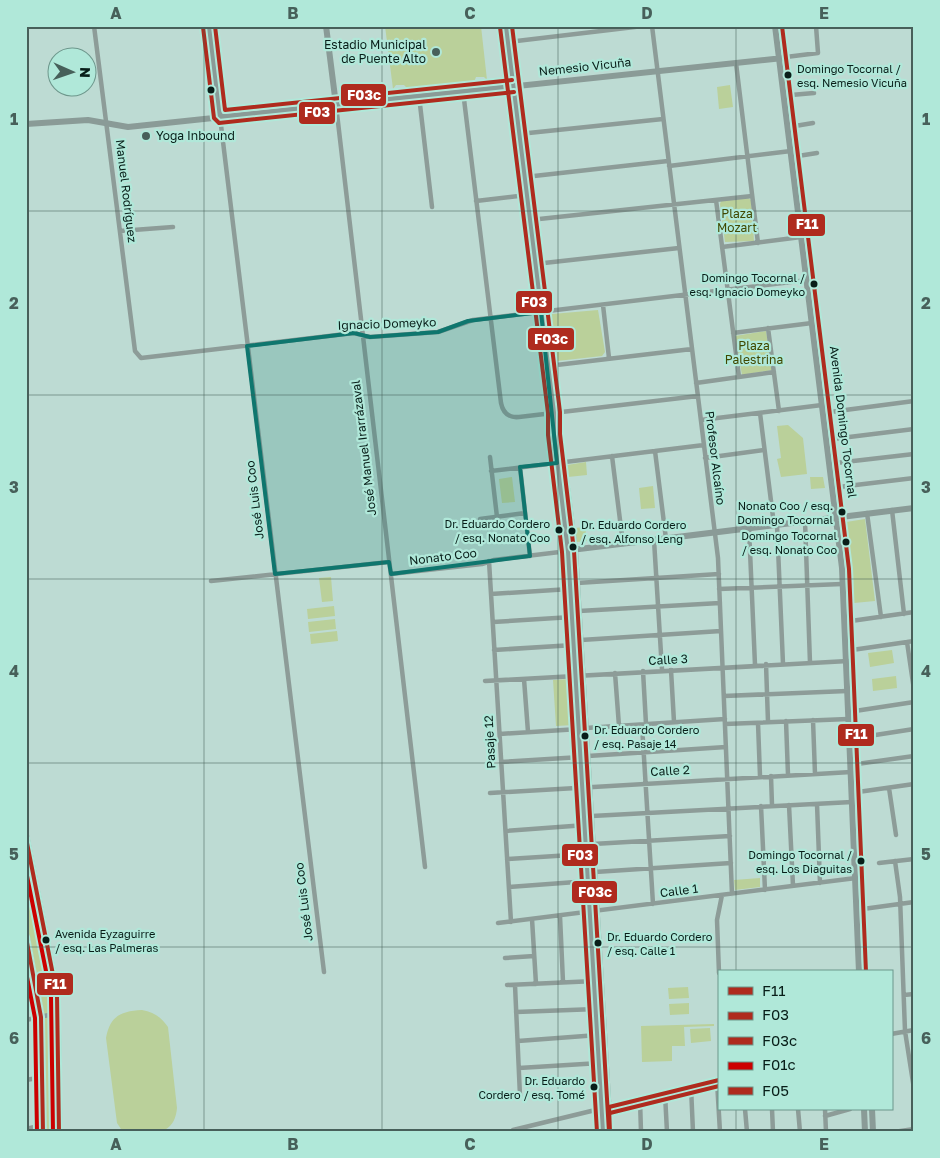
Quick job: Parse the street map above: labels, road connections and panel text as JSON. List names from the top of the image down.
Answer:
{
  "streets": {
    "main road": [
      "Nemesio Vicuña",
      "Avenida Domingo Tocornal",
      "José Manuel Irarrázaval",
      "José Luis Coo",
      "Nonato Coo"
    ],
    "street": [
      "Manuel Rodríguez",
      "Ignacio Domeyko",
      "Profesor Alcaíno",
      "Calle 3",
      "Pasaje 12",
      "Calle 2",
      "Calle 1"
    ]
  },
  "crossings": [
    ["Nemesio Vicuña", "Manuel Rodríguez"],
    ["Nemesio Vicuña", "Avenida Domingo Tocornal"],
    ["Nemesio Vicuña", "José Manuel Irarrázaval"],
    ["Nemesio Vicuña", "Profesor Alcaíno"],
    ["Nemesio Vicuña", "José Luis Coo"],
    ["Manuel Rodríguez", "Ignacio Domeyko"],
    ["Ignacio Domeyko", "Avenida Domingo Tocornal"],
    ["Ignacio Domeyko", "José Manuel Irarrázaval"],
    ["Ignacio Domeyko", "Profesor Alcaíno"],
    ["Ignacio Domeyko", "José Luis Coo"],
    ["Avenida Domingo Tocornal", "Nonato Coo"],
    ["Avenida Domingo Tocornal", "Calle 3"],
    ["Avenida Domingo Tocornal", "Calle 2"],
    ["Avenida Domingo Tocornal", "Calle 1"],
    ["José Manuel Irarrázaval", "Nonato Coo"],
    ["Profesor Alcaíno", "Nonato Coo"],
    ["Profesor Alcaíno", "Calle 3"],
    ["Profesor Alcaíno", "Calle 2"],
    ["Profesor Alcaíno", "Calle 1"],
    ["Nonato Coo", "Pasaje 12"],
    ["Calle 3", "Pasaje 12"],
    ["Pasaje 12", "Calle 2"],
    ["Pasaje 12", "Calle 1"]
  ],
  "parks": ["Plaza Mozart", "Plaza Palestrina"],
  "places": [
    "Estadio Municipal de Puente Alto",
    "Domingo Tocornal / esq. Nemesio Vicuña",
    "Yoga Inbound",
    "Domingo Tocornal / esq. Ignacio Domeyko",
    "Nonato Coo / esq. Domingo Tocornal",
    "Dr. Eduardo Cordero / esq. Nonato Coo",
    "Dr. Eduardo Cordero / esq. Alfonso Leng",
    "Domingo Tocornal / esq. Nonato Coo",
    "Dr. Eduardo Cordero / esq. Pasaje 14",
    "Domingo Tocornal / esq. Los Diaguitas",
    "Avenida Eyzaguirre / esq. Las Palmeras",
    "Dr. Eduardo Cordero / esq. Calle 1",
    "Dr. Eduardo Cordero / esq. Tomé"
  ],
  "lines": [
    "transit line F11",
    "transit line F03c",
    "transit line F03",
    "transit line F01c",
    "transit line F05"
  ],
  "legend": [
    "F11",
    "F03",
    "F03c",
    "F01c",
    "F05"
  ],
  "north": "right",
  "grid": {
    "columns": [
      "A",
      "B",
      "C",
      "D",
      "E"
    ],
    "rows": [
      "1",
      "2",
      "3",
      "4",
      "5",
      "6"
    ]
  }
}
